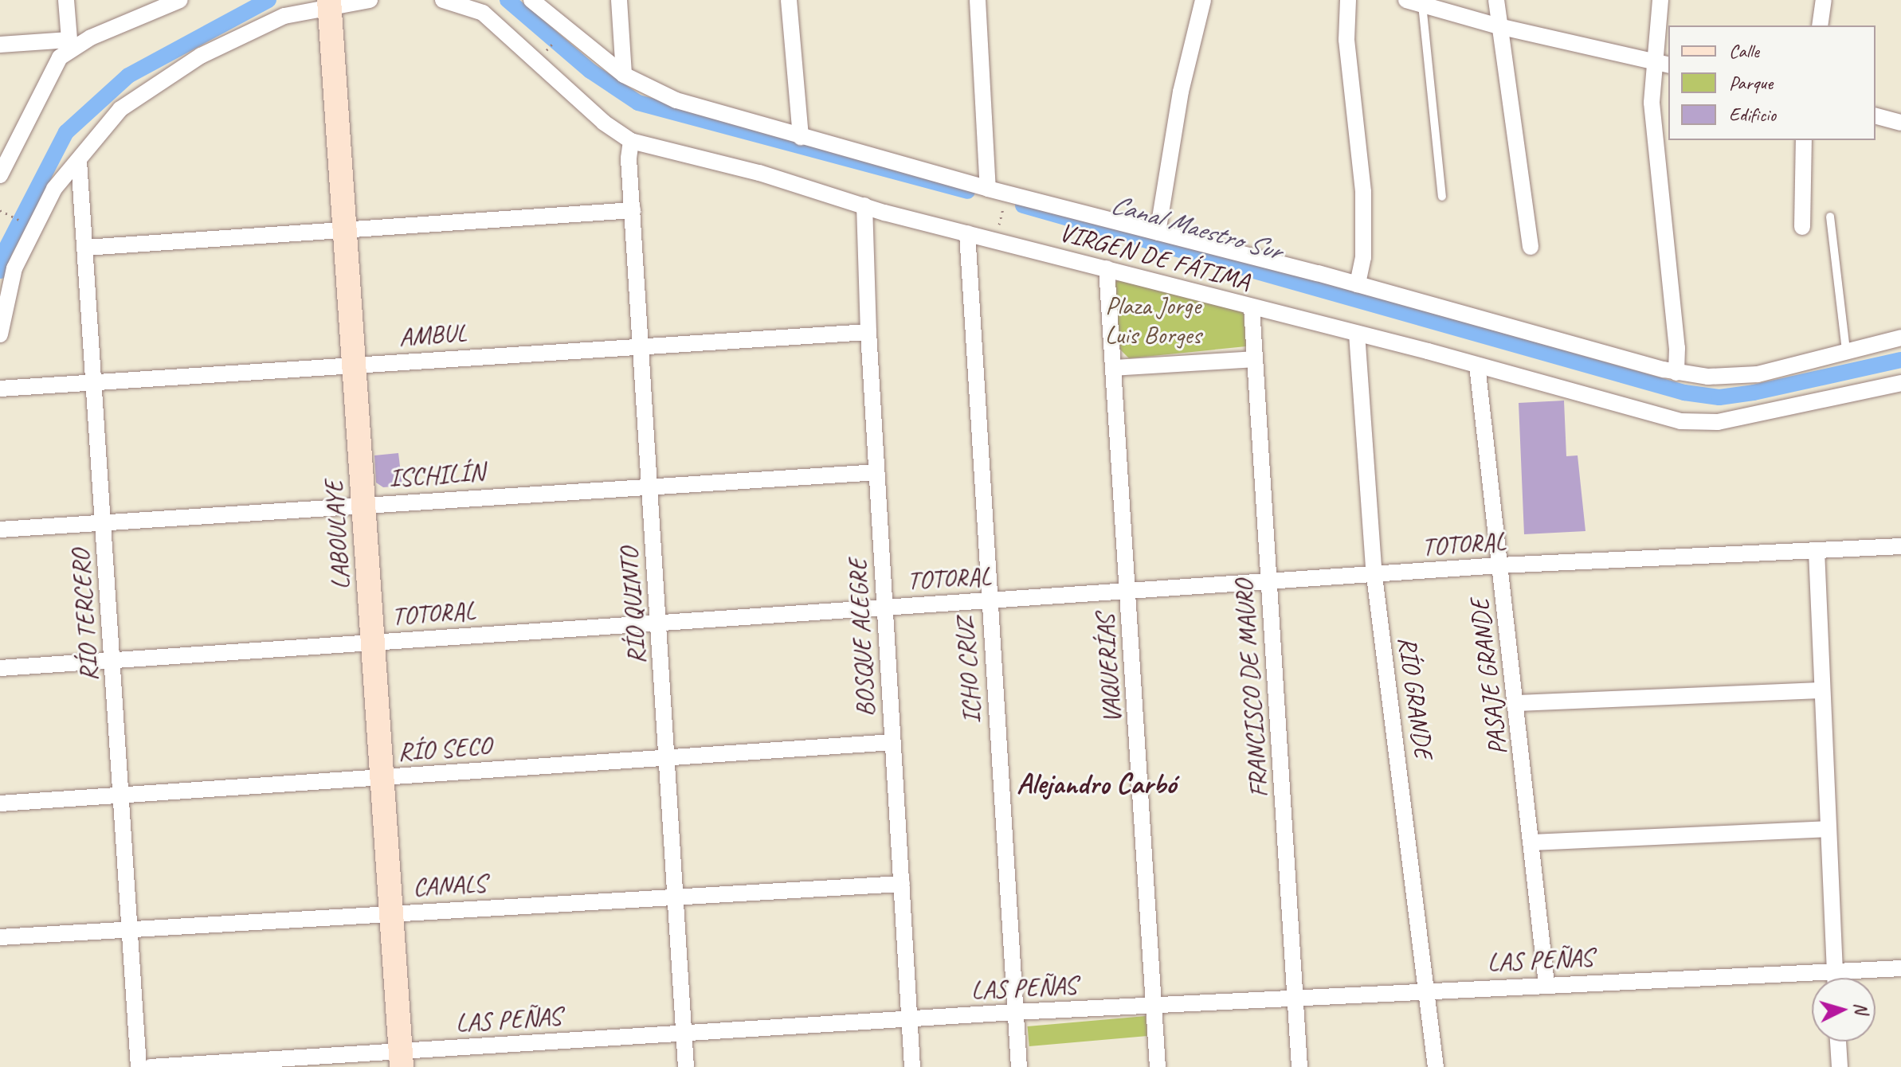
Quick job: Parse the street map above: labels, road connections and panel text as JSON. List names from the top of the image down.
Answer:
{
  "streets": {
    "main road": ["LABOULAYE"],
    "street": [
      "VIRGEN DE FÁTIMA",
      "AMBUL",
      "ISCHILÍN",
      "TOTORAL",
      "RÍO QUINTO",
      "RÍO TERCERO",
      "BOSQUE ALEGRE",
      "VAQUERÍAS",
      "ICHO CRUZ",
      "PASAJE GRANDE",
      "FRANCISCO DE MAURO",
      "RÍO GRANDE",
      "RÍO SECO",
      "CANALS",
      "LAS PEÑAS"
    ]
  },
  "crossings": [
    ["VIRGEN DE FÁTIMA", "RÍO QUINTO"],
    ["VIRGEN DE FÁTIMA", "BOSQUE ALEGRE"],
    ["VIRGEN DE FÁTIMA", "VAQUERÍAS"],
    ["VIRGEN DE FÁTIMA", "ICHO CRUZ"],
    ["VIRGEN DE FÁTIMA", "PASAJE GRANDE"],
    ["VIRGEN DE FÁTIMA", "FRANCISCO DE MAURO"],
    ["VIRGEN DE FÁTIMA", "RÍO GRANDE"],
    ["AMBUL", "LABOULAYE"],
    ["AMBUL", "RÍO QUINTO"],
    ["AMBUL", "RÍO TERCERO"],
    ["AMBUL", "BOSQUE ALEGRE"],
    ["ISCHILÍN", "LABOULAYE"],
    ["ISCHILÍN", "RÍO QUINTO"],
    ["ISCHILÍN", "RÍO TERCERO"],
    ["ISCHILÍN", "BOSQUE ALEGRE"],
    ["LABOULAYE", "TOTORAL"],
    ["LABOULAYE", "RÍO SECO"],
    ["LABOULAYE", "CANALS"],
    ["LABOULAYE", "LAS PEÑAS"],
    ["TOTORAL", "RÍO QUINTO"],
    ["TOTORAL", "RÍO TERCERO"],
    ["TOTORAL", "BOSQUE ALEGRE"],
    ["TOTORAL", "VAQUERÍAS"],
    ["TOTORAL", "ICHO CRUZ"],
    ["TOTORAL", "PASAJE GRANDE"],
    ["TOTORAL", "FRANCISCO DE MAURO"],
    ["TOTORAL", "RÍO GRANDE"],
    ["RÍO QUINTO", "RÍO SECO"],
    ["RÍO QUINTO", "CANALS"],
    ["RÍO QUINTO", "LAS PEÑAS"],
    ["RÍO TERCERO", "RÍO SECO"],
    ["RÍO TERCERO", "CANALS"],
    ["BOSQUE ALEGRE", "RÍO SECO"],
    ["BOSQUE ALEGRE", "CANALS"],
    ["BOSQUE ALEGRE", "LAS PEÑAS"],
    ["VAQUERÍAS", "LAS PEÑAS"],
    ["ICHO CRUZ", "LAS PEÑAS"],
    ["PASAJE GRANDE", "LAS PEÑAS"],
    ["FRANCISCO DE MAURO", "LAS PEÑAS"],
    ["RÍO GRANDE", "LAS PEÑAS"]
  ],
  "districts": ["Alejandro Carbó"],
  "water": ["Canal Maestro Sur"],
  "parks": ["Plaza Jorge Luis Borges"],
  "legend": ["Calle", "Parque", "Edificio"],
  "north": "right"
}
